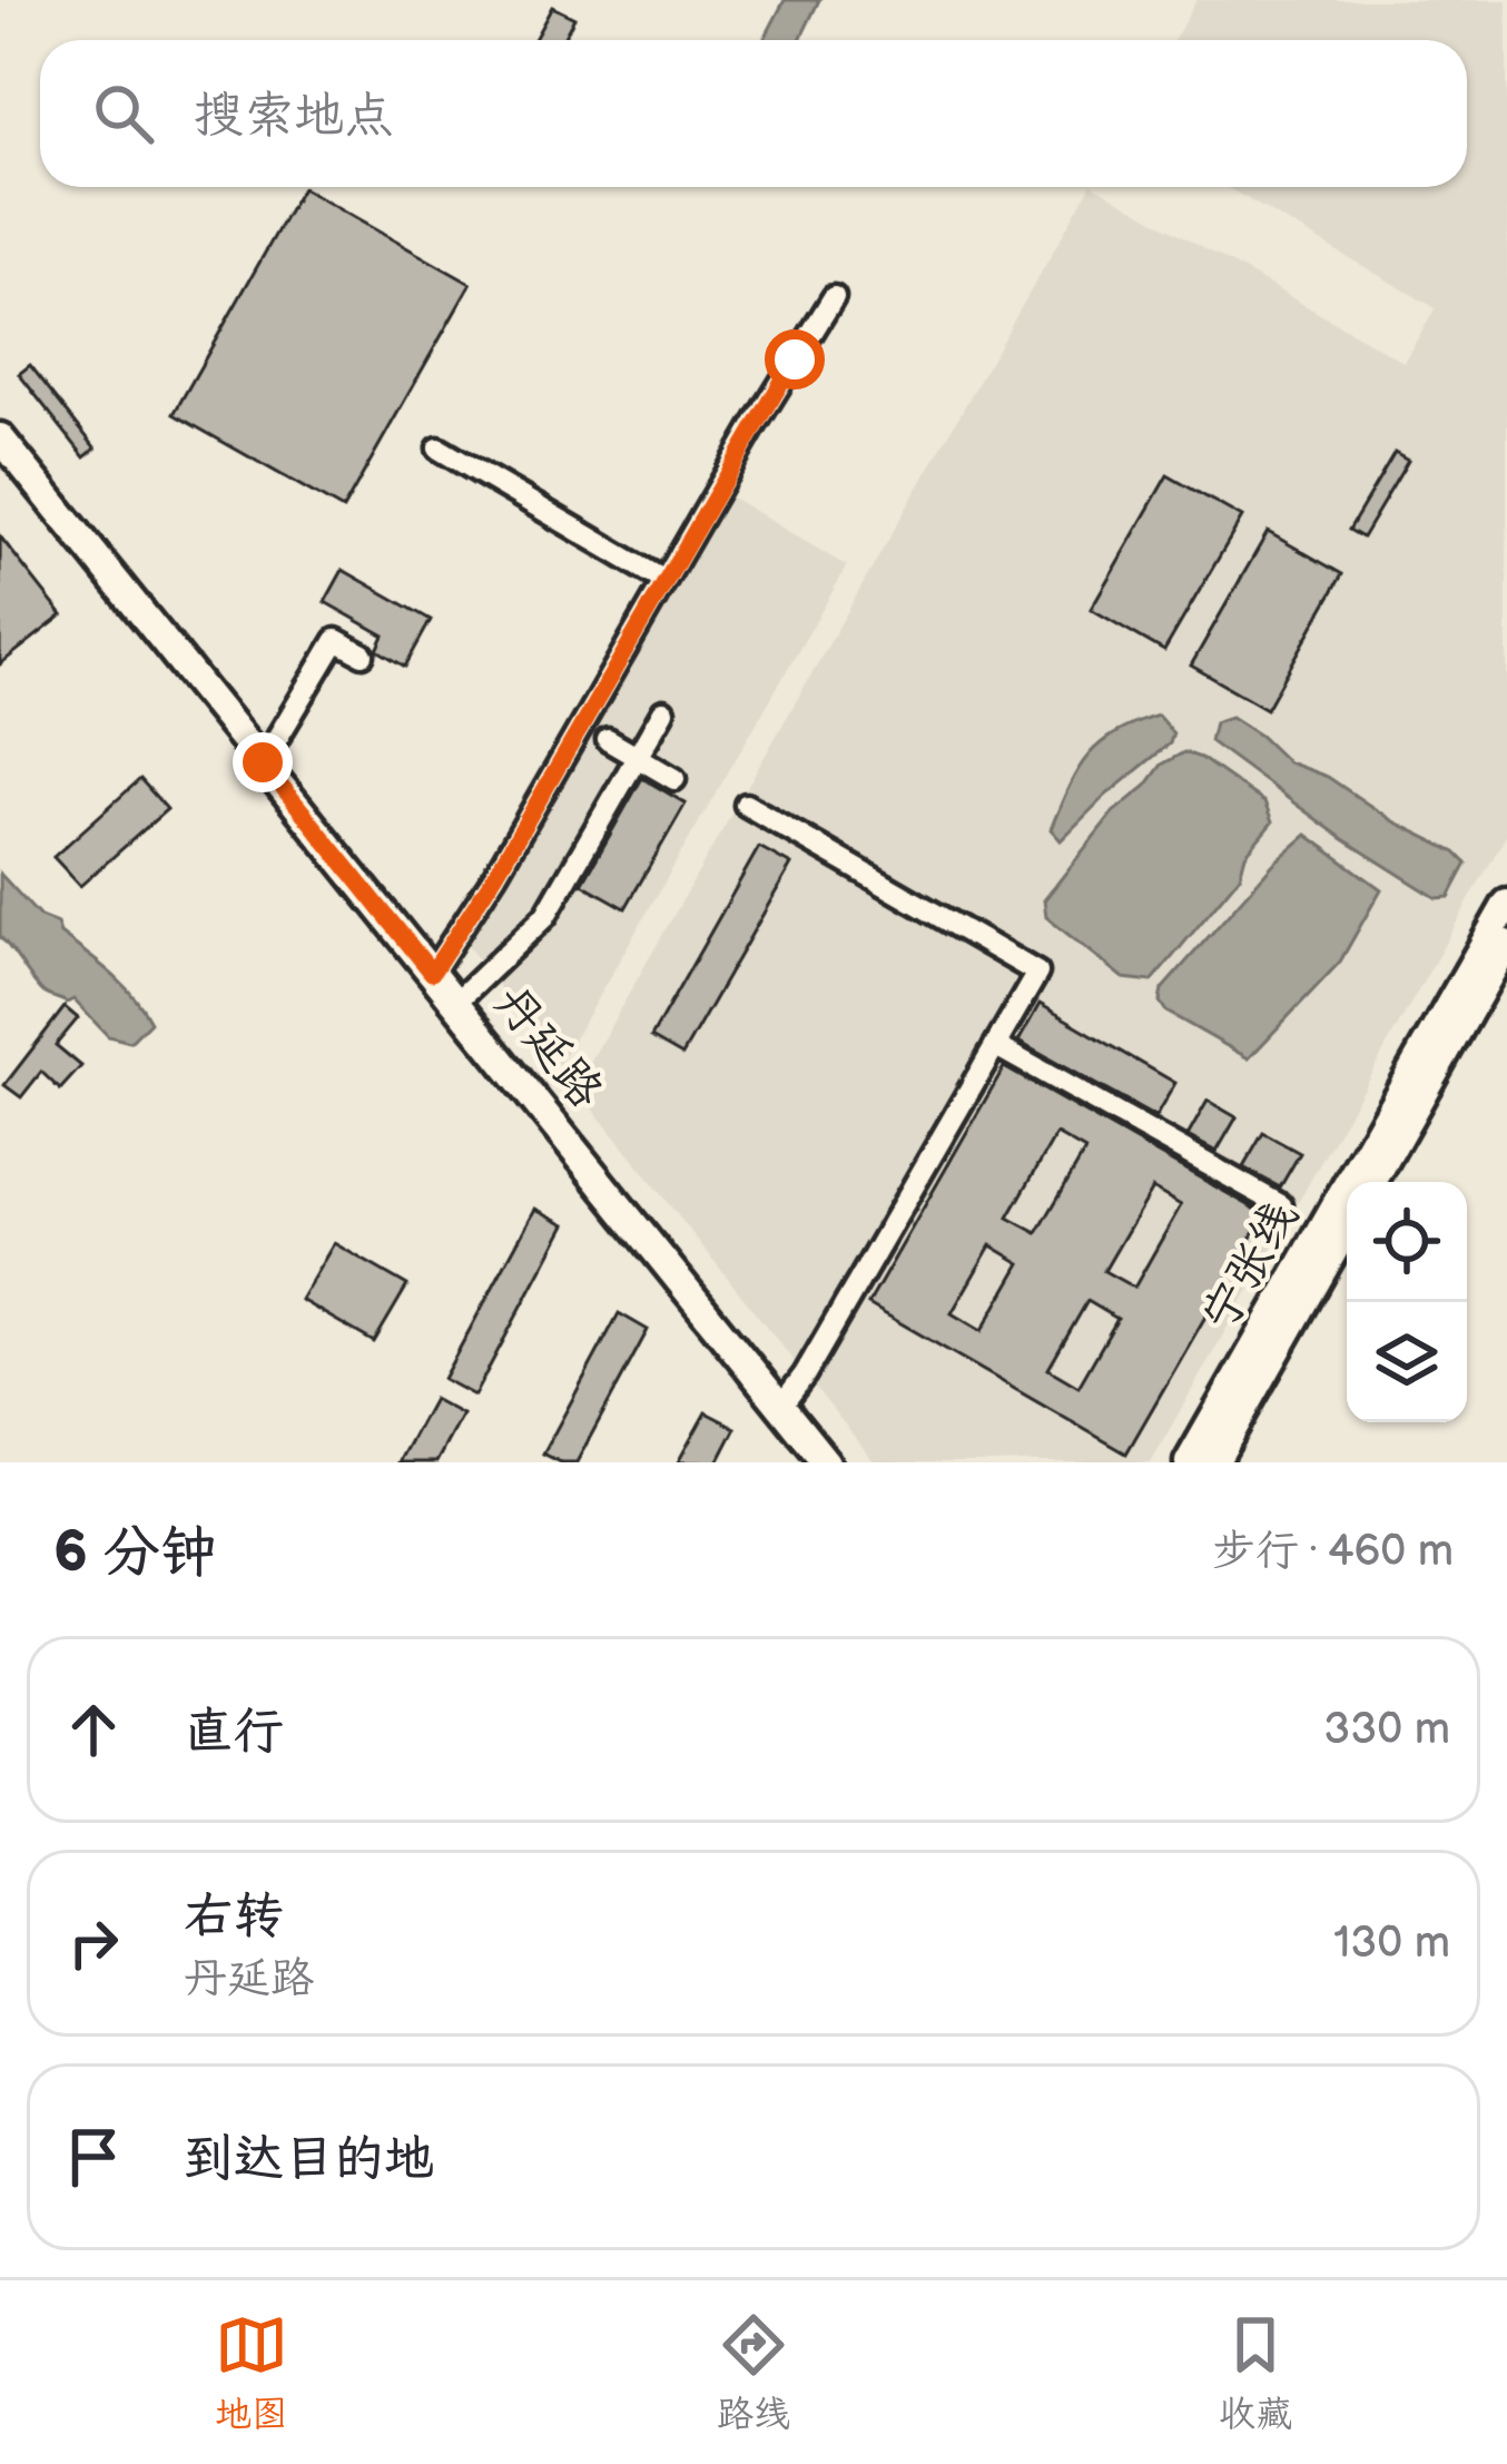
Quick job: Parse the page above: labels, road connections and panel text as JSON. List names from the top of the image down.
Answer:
{
  "streets": {
    "main road": ["丹延路", "宁张线"]
  },
  "page": {
    "search": "搜索地点",
    "heading": ["6 分钟", "步行 · 460 m"],
    "list": [
      ["直行", "330 m"],
      ["右转", "丹延路", "130 m"],
      "到达目的地"
    ],
    "nav": ["地图", "路线", "收藏"]
  }
}
